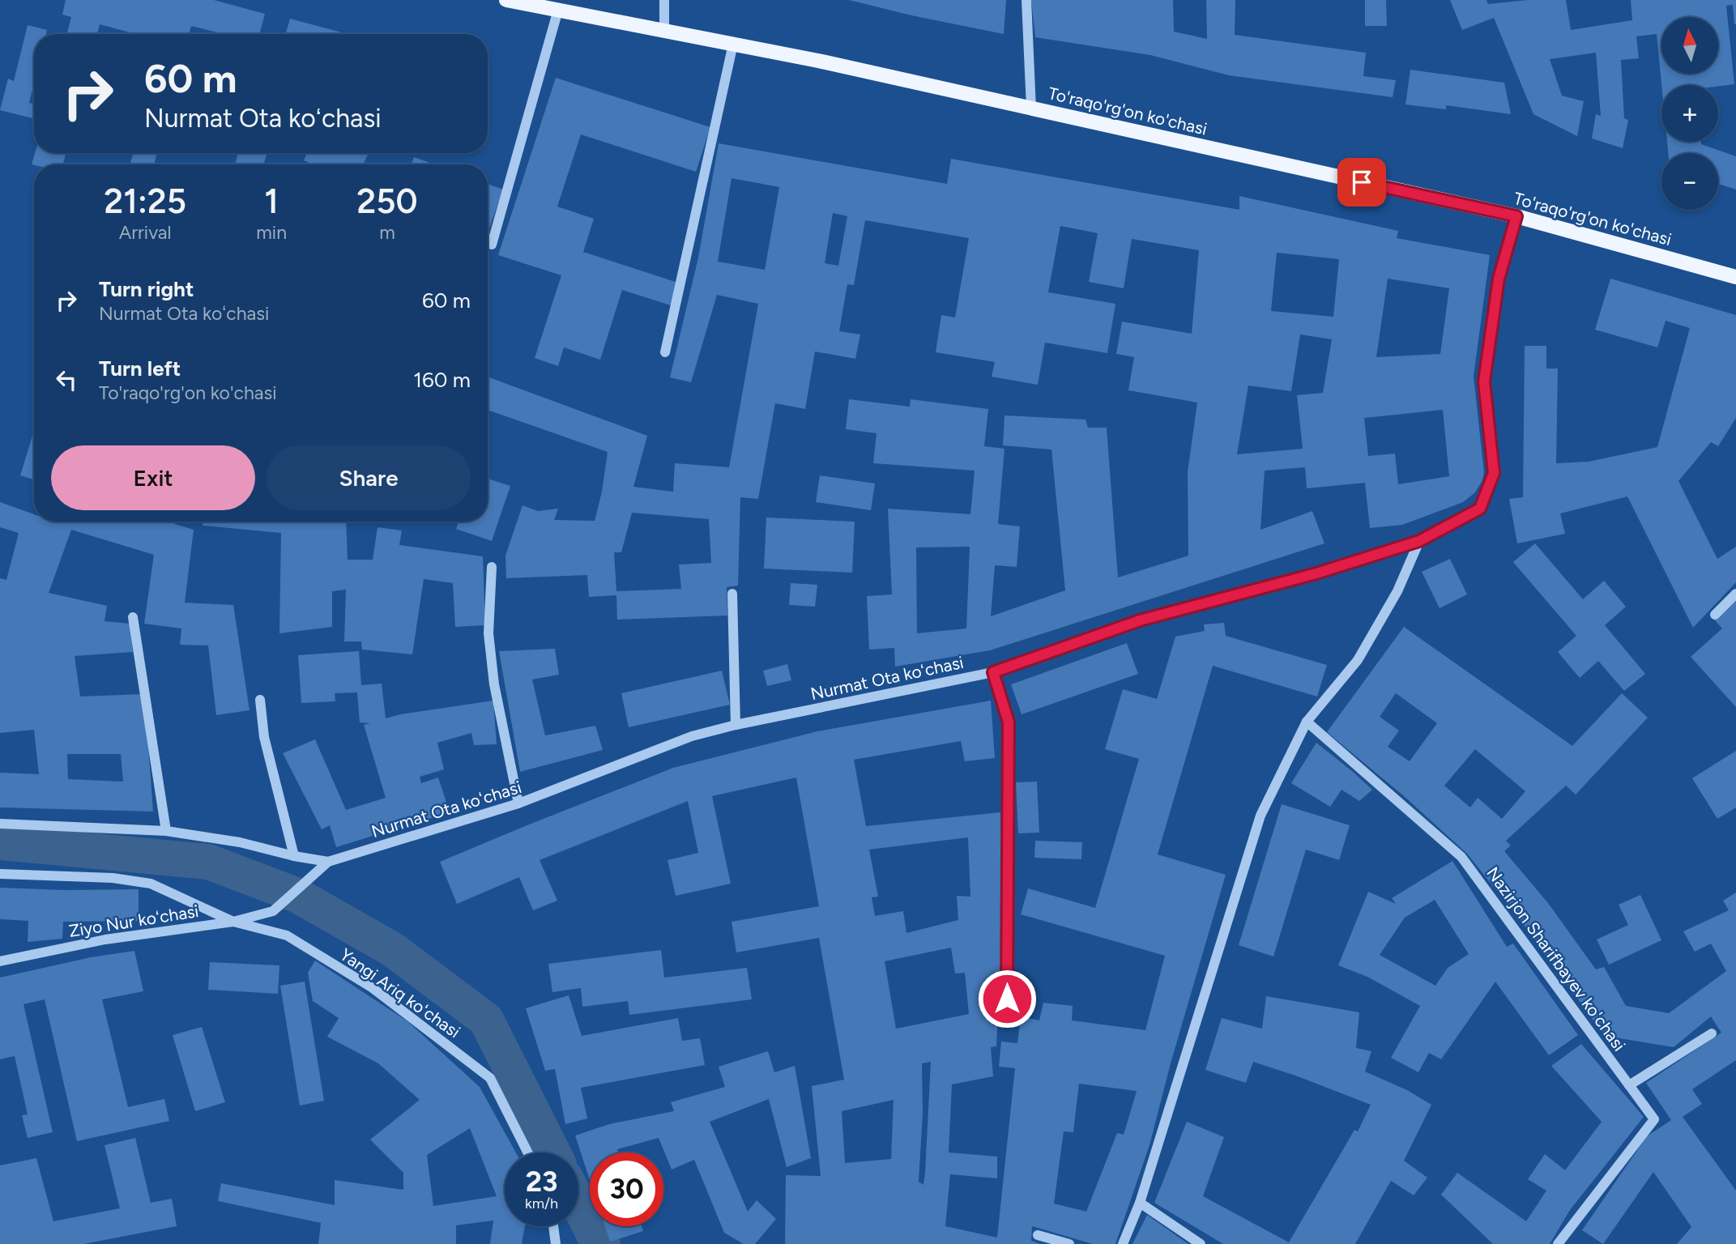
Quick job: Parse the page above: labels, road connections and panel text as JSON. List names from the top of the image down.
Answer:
{
  "streets": {
    "main road": ["To'raqo'rg'on ko'chasi"],
    "street": [
      "Nurmat Ota koʻchasi",
      "Ziyo Nur koʻchasi",
      "Nazirjon Sharifbayev ko'chasi",
      "Yangi Ariq koʻchasi"
    ]
  },
  "crossings": [
    ["To'raqo'rg'on ko'chasi", "Nurmat Ota koʻchasi"],
    ["Nurmat Ota koʻchasi", "Ziyo Nur koʻchasi"],
    ["Ziyo Nur koʻchasi", "Yangi Ariq koʻchasi"]
  ],
  "north": "top",
  "page": {
    "map_buttons": ["+", "−"],
    "turn": ["60 m", "Nurmat Ota koʻchasi"],
    "eta": [
      "21:25",
      "Arrival",
      "1",
      "min",
      "250",
      "m"
    ],
    "list": [
      {
        "name": "Turn right",
        "note": "Nurmat Ota koʻchasi",
        "value": "60 m"
      },
      {
        "name": "Turn left",
        "note": "To'raqo'rg'on ko'chasi",
        "value": "160 m"
      }
    ],
    "buttons": ["Exit", "Share"],
    "speed": "23 km/h",
    "limit": "30"
  }
}
